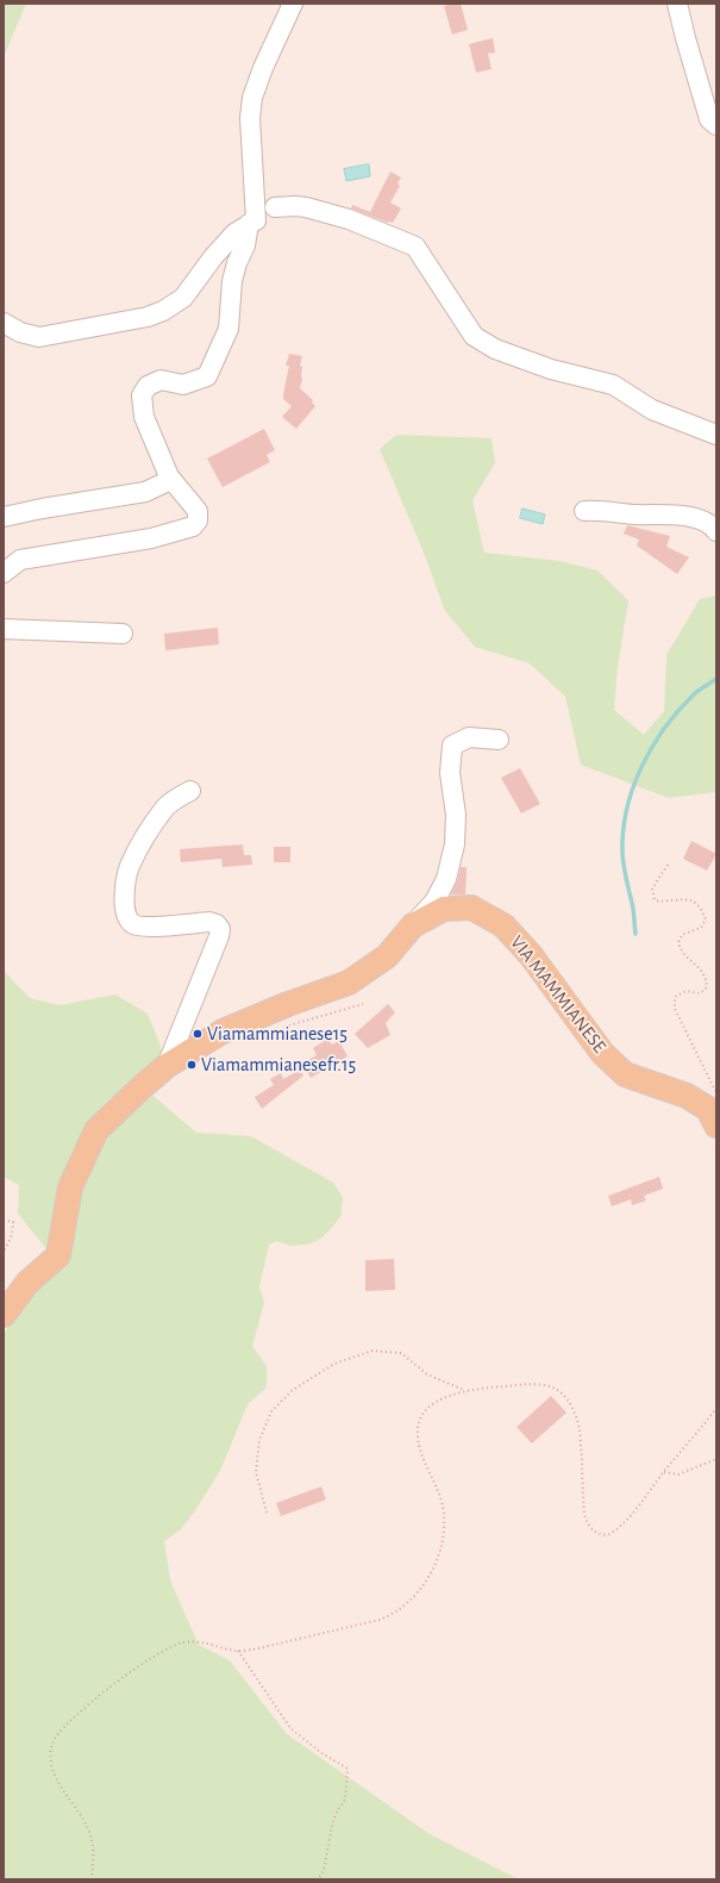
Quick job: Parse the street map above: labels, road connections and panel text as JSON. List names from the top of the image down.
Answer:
{
  "streets": {
    "main road": ["VIA MAMMIANESE"]
  },
  "places": ["Viamammianese15", "Viamammianesefr.15"]
}
